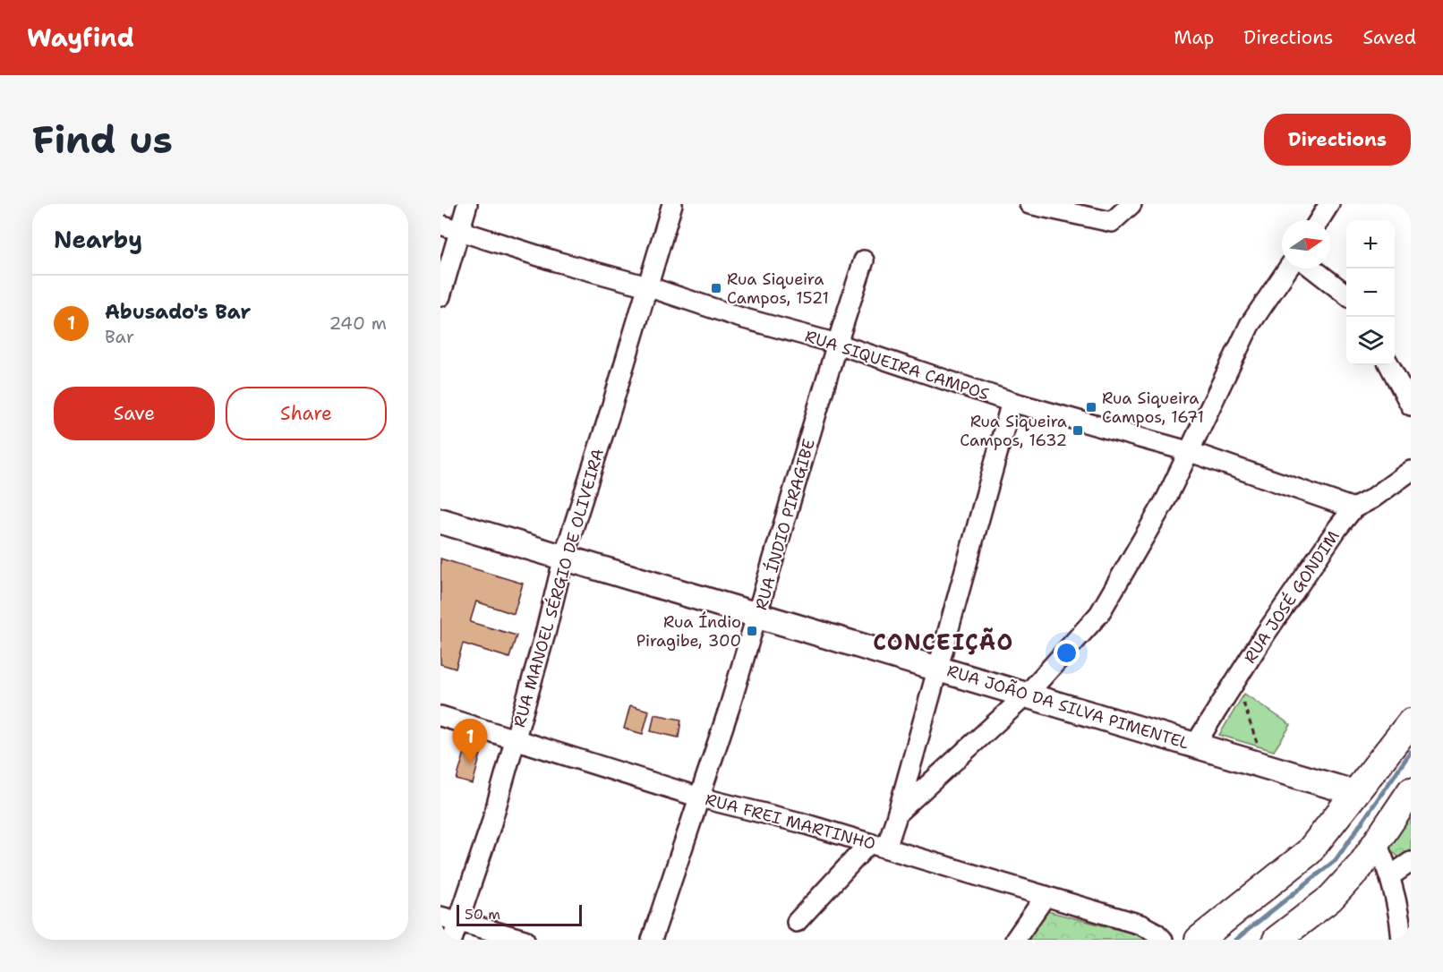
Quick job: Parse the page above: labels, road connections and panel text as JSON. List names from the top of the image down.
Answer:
{
  "streets": {
    "street": [
      "RUA SIQUEIRA CAMPOS",
      "RUA ÍNDIO PIRAGIBE",
      "RUA MANOEL SÉRGIO DE OLIVEIRA",
      "RUA JOSÉ GONDIM",
      "RUA JOÃO DA SILVA PIMENTEL",
      "RUA FREI MARTINHO"
    ]
  },
  "crossings": [
    ["RUA SIQUEIRA CAMPOS", "RUA ÍNDIO PIRAGIBE"],
    ["RUA SIQUEIRA CAMPOS", "RUA MANOEL SÉRGIO DE OLIVEIRA"],
    ["RUA SIQUEIRA CAMPOS", "RUA JOSÉ GONDIM"],
    ["RUA ÍNDIO PIRAGIBE", "RUA JOÃO DA SILVA PIMENTEL"],
    ["RUA ÍNDIO PIRAGIBE", "RUA FREI MARTINHO"],
    ["RUA MANOEL SÉRGIO DE OLIVEIRA", "RUA JOÃO DA SILVA PIMENTEL"],
    ["RUA MANOEL SÉRGIO DE OLIVEIRA", "RUA FREI MARTINHO"],
    ["RUA JOSÉ GONDIM", "RUA JOÃO DA SILVA PIMENTEL"]
  ],
  "districts": ["CONCEIÇÃO"],
  "places": {
    "transit": [
      "Rua Siqueira Campos, 1521",
      "Rua Siqueira Campos, 1671",
      "Rua Siqueira Campos, 1632",
      "Rua Índio Piragibe, 300"
    ]
  },
  "scale_bar": "50 m",
  "north": "right",
  "page": {
    "header": "Wayfind",
    "nav": ["Map", "Directions", "Saved"],
    "buttons": [
      "Directions",
      ["Save", "Share"]
    ],
    "title": "Find us",
    "heading": "Nearby",
    "map_buttons": ["+", "−"],
    "list": [
      {
        "mark": "1",
        "name": "Abusado's Bar",
        "note": "Bar",
        "value": "240 m"
      }
    ],
    "pins": "1",
    "scale": "50 m"
  }
}
